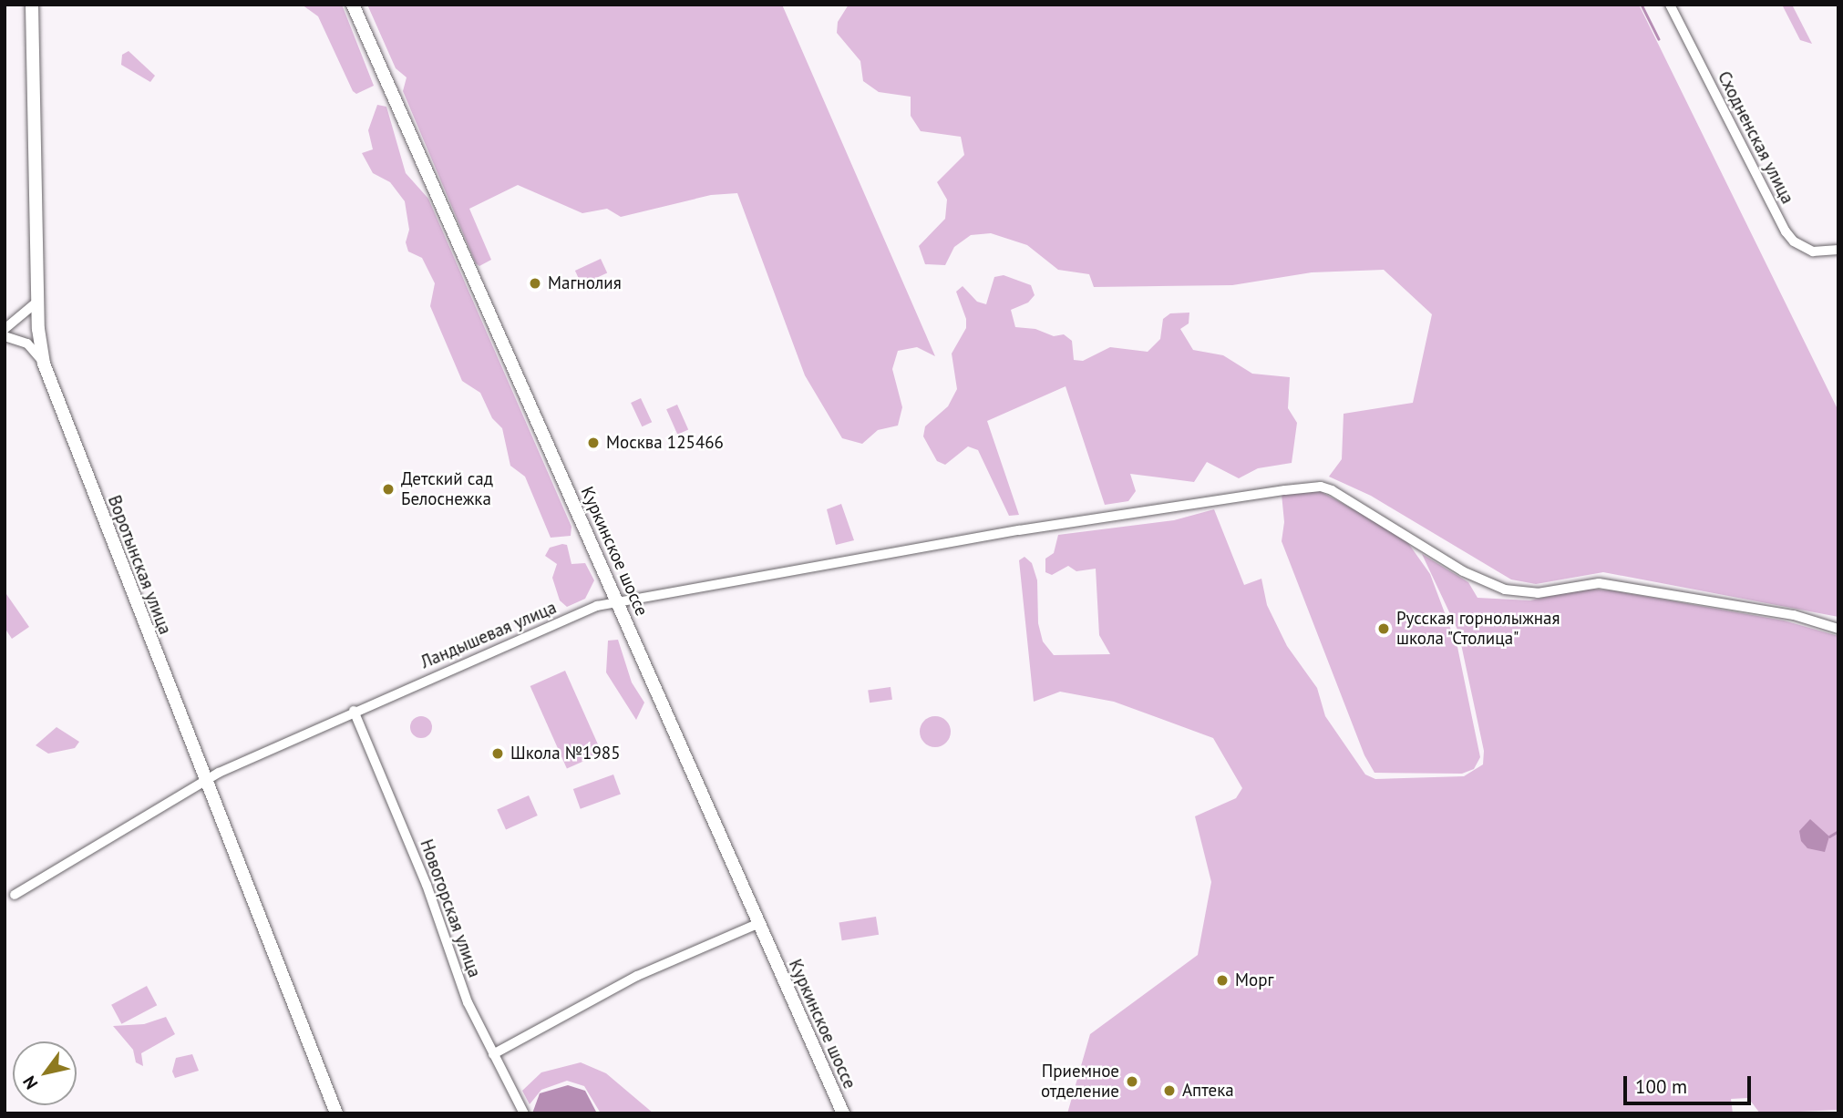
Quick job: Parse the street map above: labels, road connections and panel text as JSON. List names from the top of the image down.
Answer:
{
  "streets": {
    "main road": ["Куркинское шоссе", "Воротынская улица"],
    "street": ["Сходненская улица", "Ландышевая улица", "Новогорская улица"]
  },
  "crossings": [
    ["Куркинское шоссе", "Ландышевая улица"],
    ["Воротынская улица", "Ландышевая улица"],
    ["Ландышевая улица", "Новогорская улица"]
  ],
  "places": [
    "Магнолия",
    "Москва 125466",
    "Детский сад Белоснежка",
    "Русская горнолыжная школа \"Столица\"",
    "Школа №1985",
    "Морг",
    "Приемное отделение",
    "Аптека"
  ],
  "scale_bar": "100 m",
  "north": "bottom left"
}
